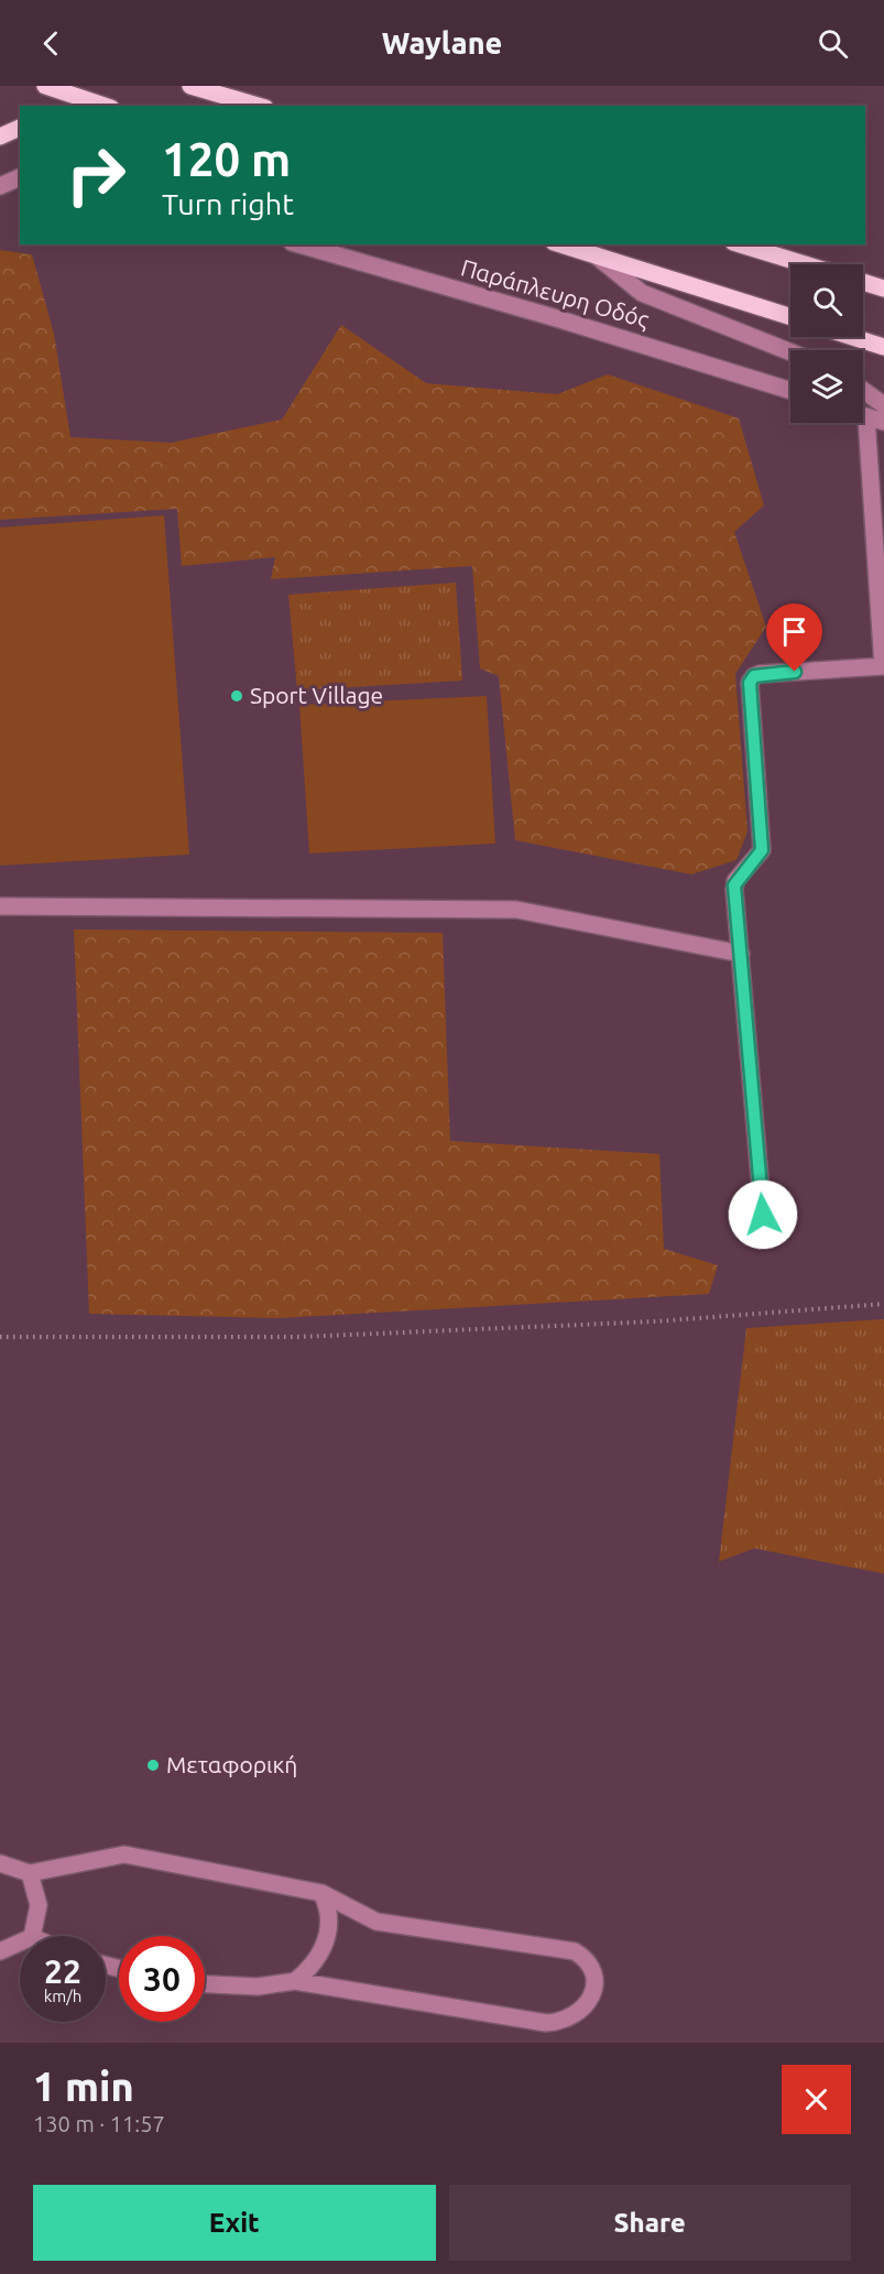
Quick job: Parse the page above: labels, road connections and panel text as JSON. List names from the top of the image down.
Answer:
{
  "streets": {
    "street": ["Παράπλευρη Οδός"]
  },
  "places": ["Sport Village", "Μεταφορική"],
  "page": {
    "header": "Waylane",
    "turn": ["120 m", "Turn right"],
    "speed": "22 km/h",
    "limit": "30",
    "heading": ["1 min", "130 m · 11:57"],
    "buttons": ["Exit", "Share"]
  }
}
